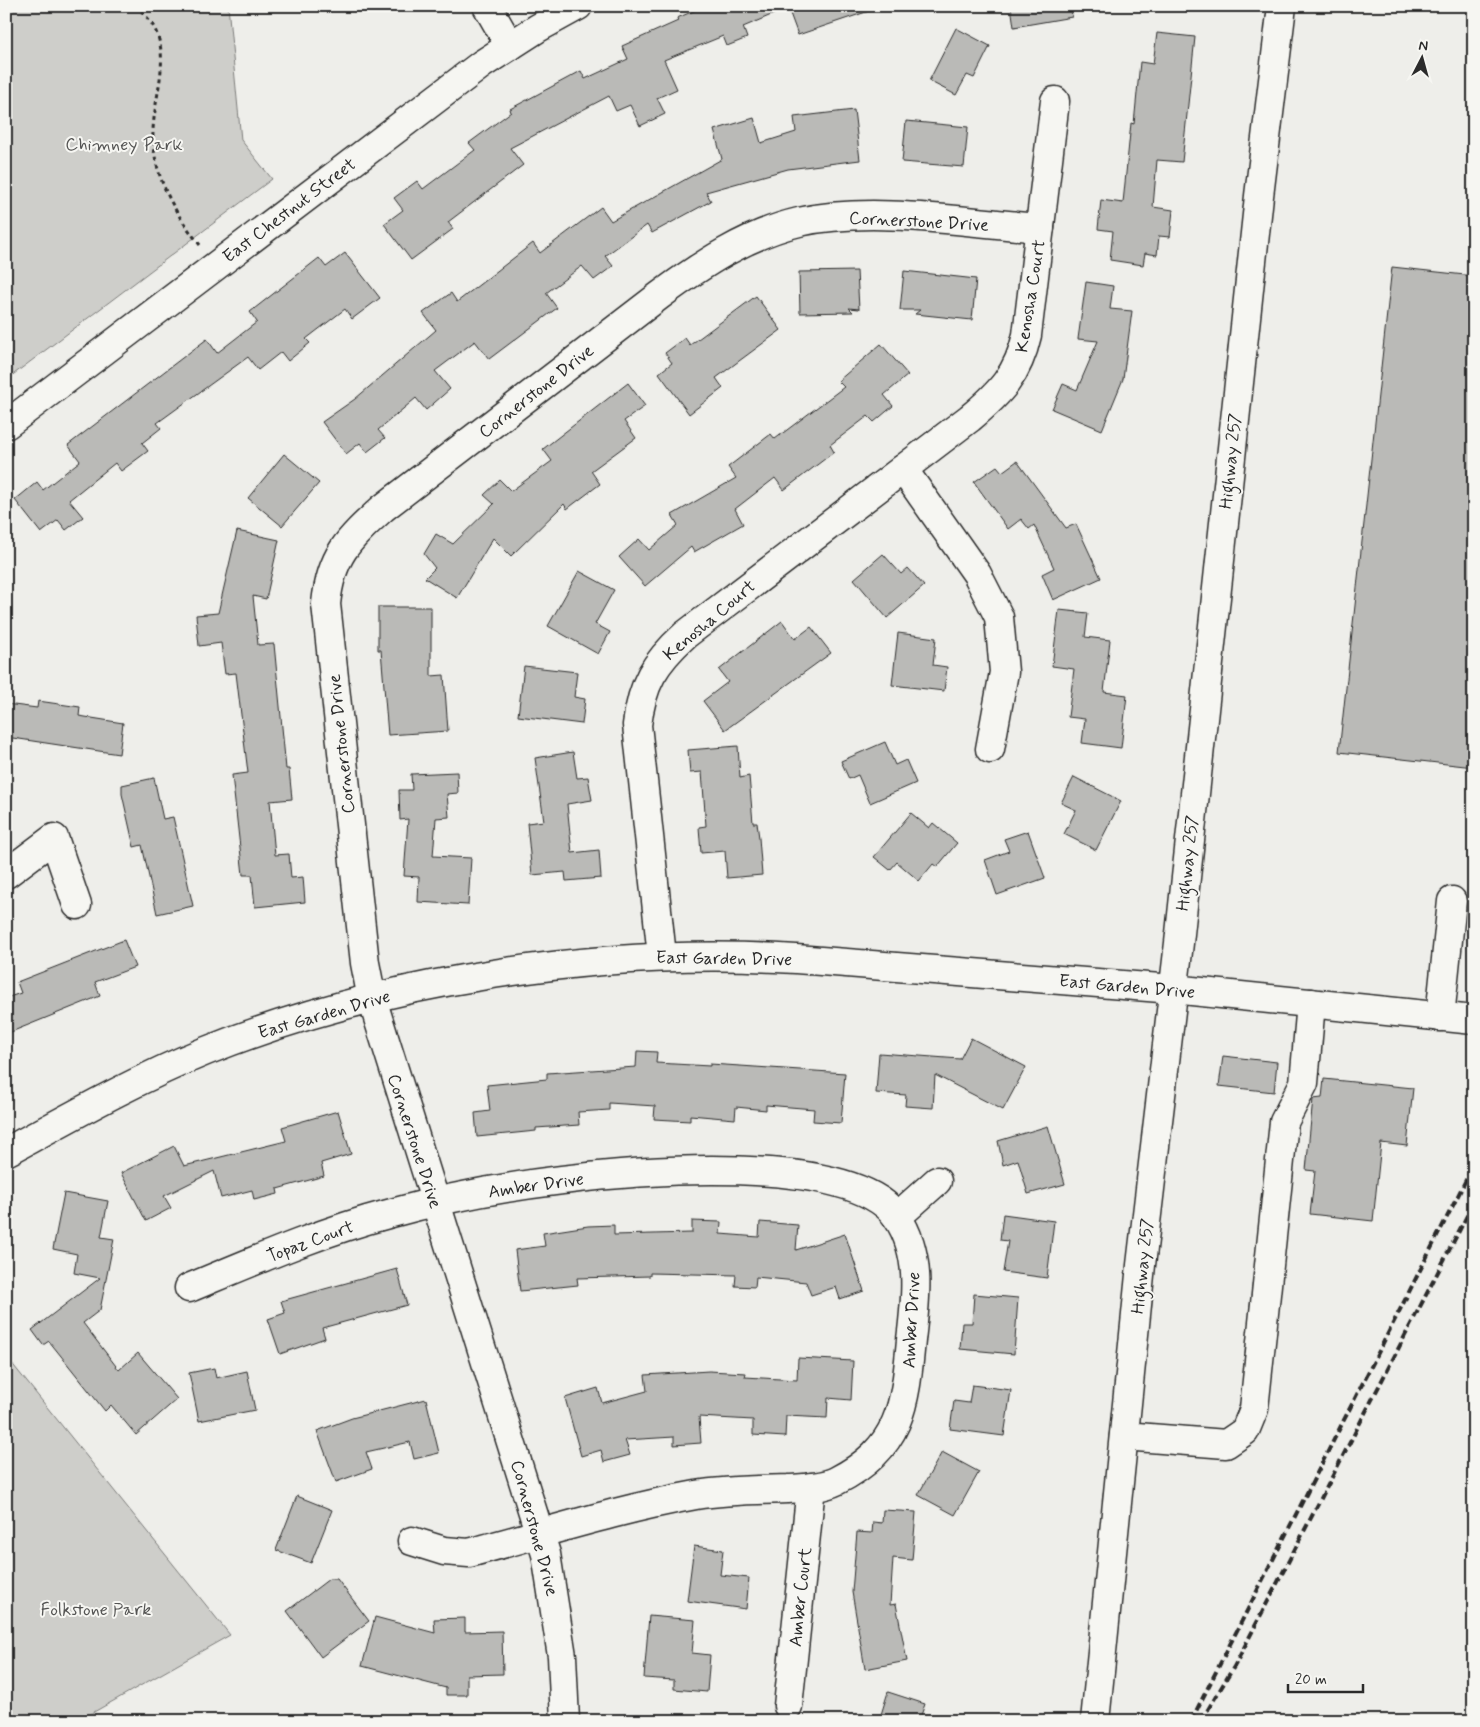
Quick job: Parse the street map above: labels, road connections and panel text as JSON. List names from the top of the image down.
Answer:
{
  "streets": {
    "street": [
      "East Chestnut Street",
      "Cornerstone Drive",
      "Kenosha Court",
      "Highway 257",
      "East Garden Drive",
      "Amber Drive",
      "Topaz Court",
      "Amber Court"
    ]
  },
  "crossings": [
    ["Cornerstone Drive", "Kenosha Court"],
    ["Cornerstone Drive", "East Garden Drive"],
    ["Cornerstone Drive", "Amber Drive"],
    ["Cornerstone Drive", "Topaz Court"],
    ["Kenosha Court", "East Garden Drive"],
    ["Highway 257", "East Garden Drive"],
    ["Amber Drive", "Topaz Court"],
    ["Amber Drive", "Amber Court"]
  ],
  "parks": ["Chimney Park", "Folkstone Park"],
  "scale_bar": "20 m",
  "north": "top"
}
